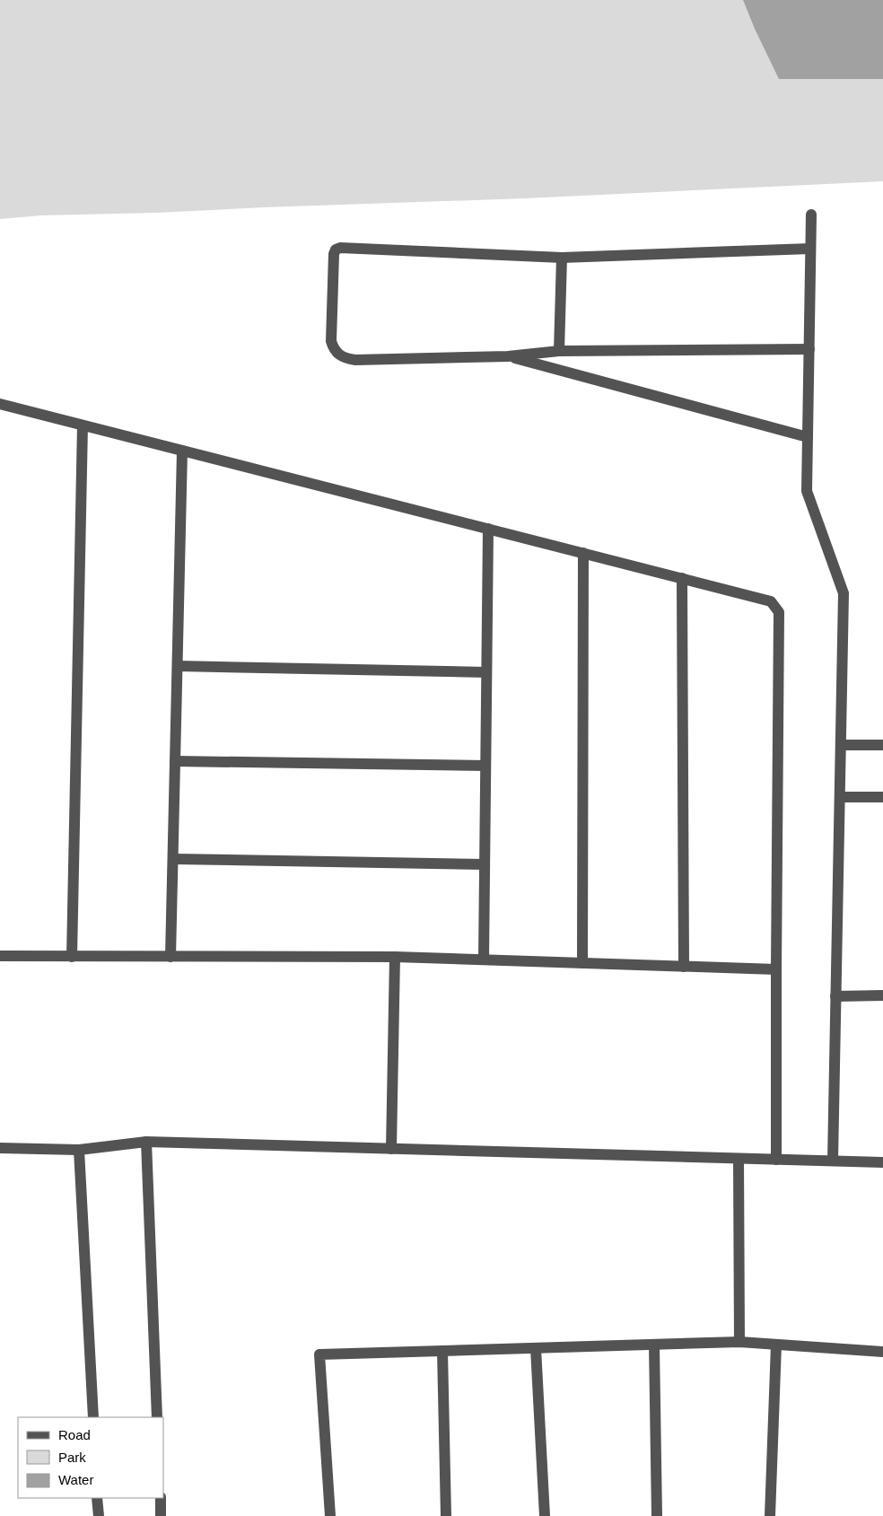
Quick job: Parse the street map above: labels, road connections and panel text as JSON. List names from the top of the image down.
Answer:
{
  "legend": ["Road", "Park", "Water"]
}
